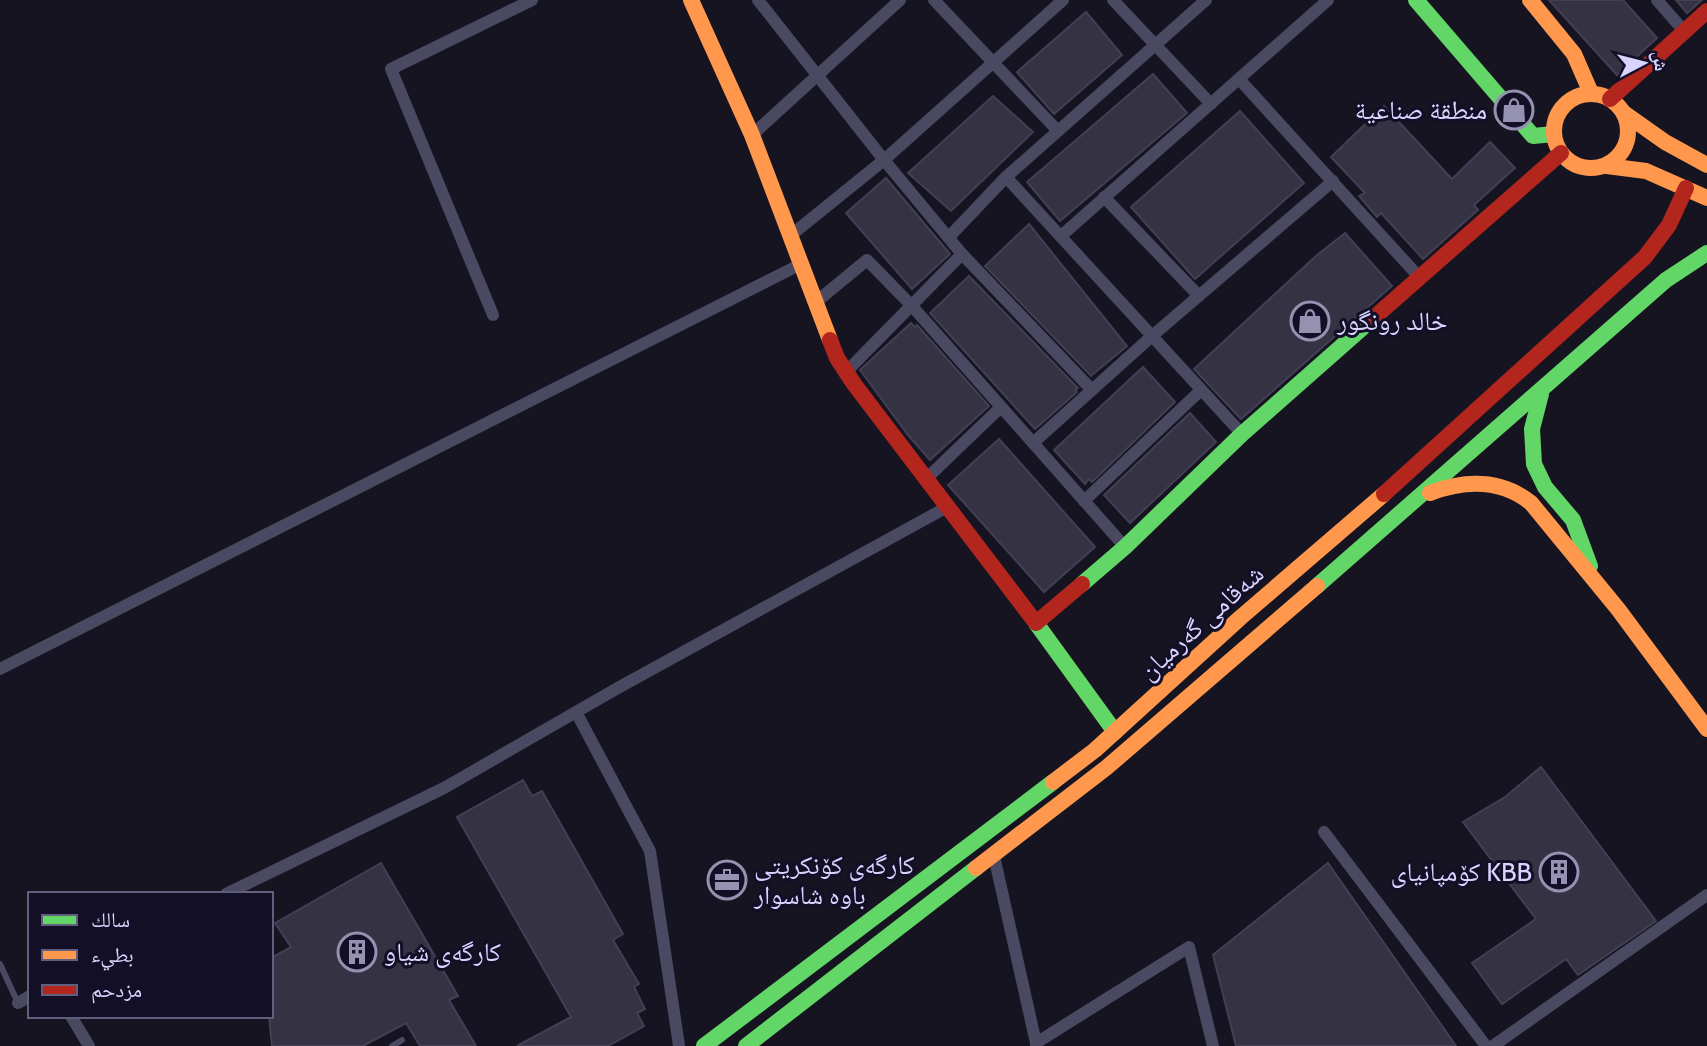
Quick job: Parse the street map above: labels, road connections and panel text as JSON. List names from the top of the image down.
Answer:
{
  "streets": {
    "main road": ["شەقامی گەرمیان"]
  },
  "places": {
    "shop": ["منطقة صناعية", "خالد رونگور"],
    "building": ["کۆمپانیای KBB", "کارگەی شیاو"],
    "office": ["کارگەی کۆنکریتی باوە شاسوار"]
  },
  "legend": ["سالك", "بطيء", "مزدحم"],
  "north": "right"
}
